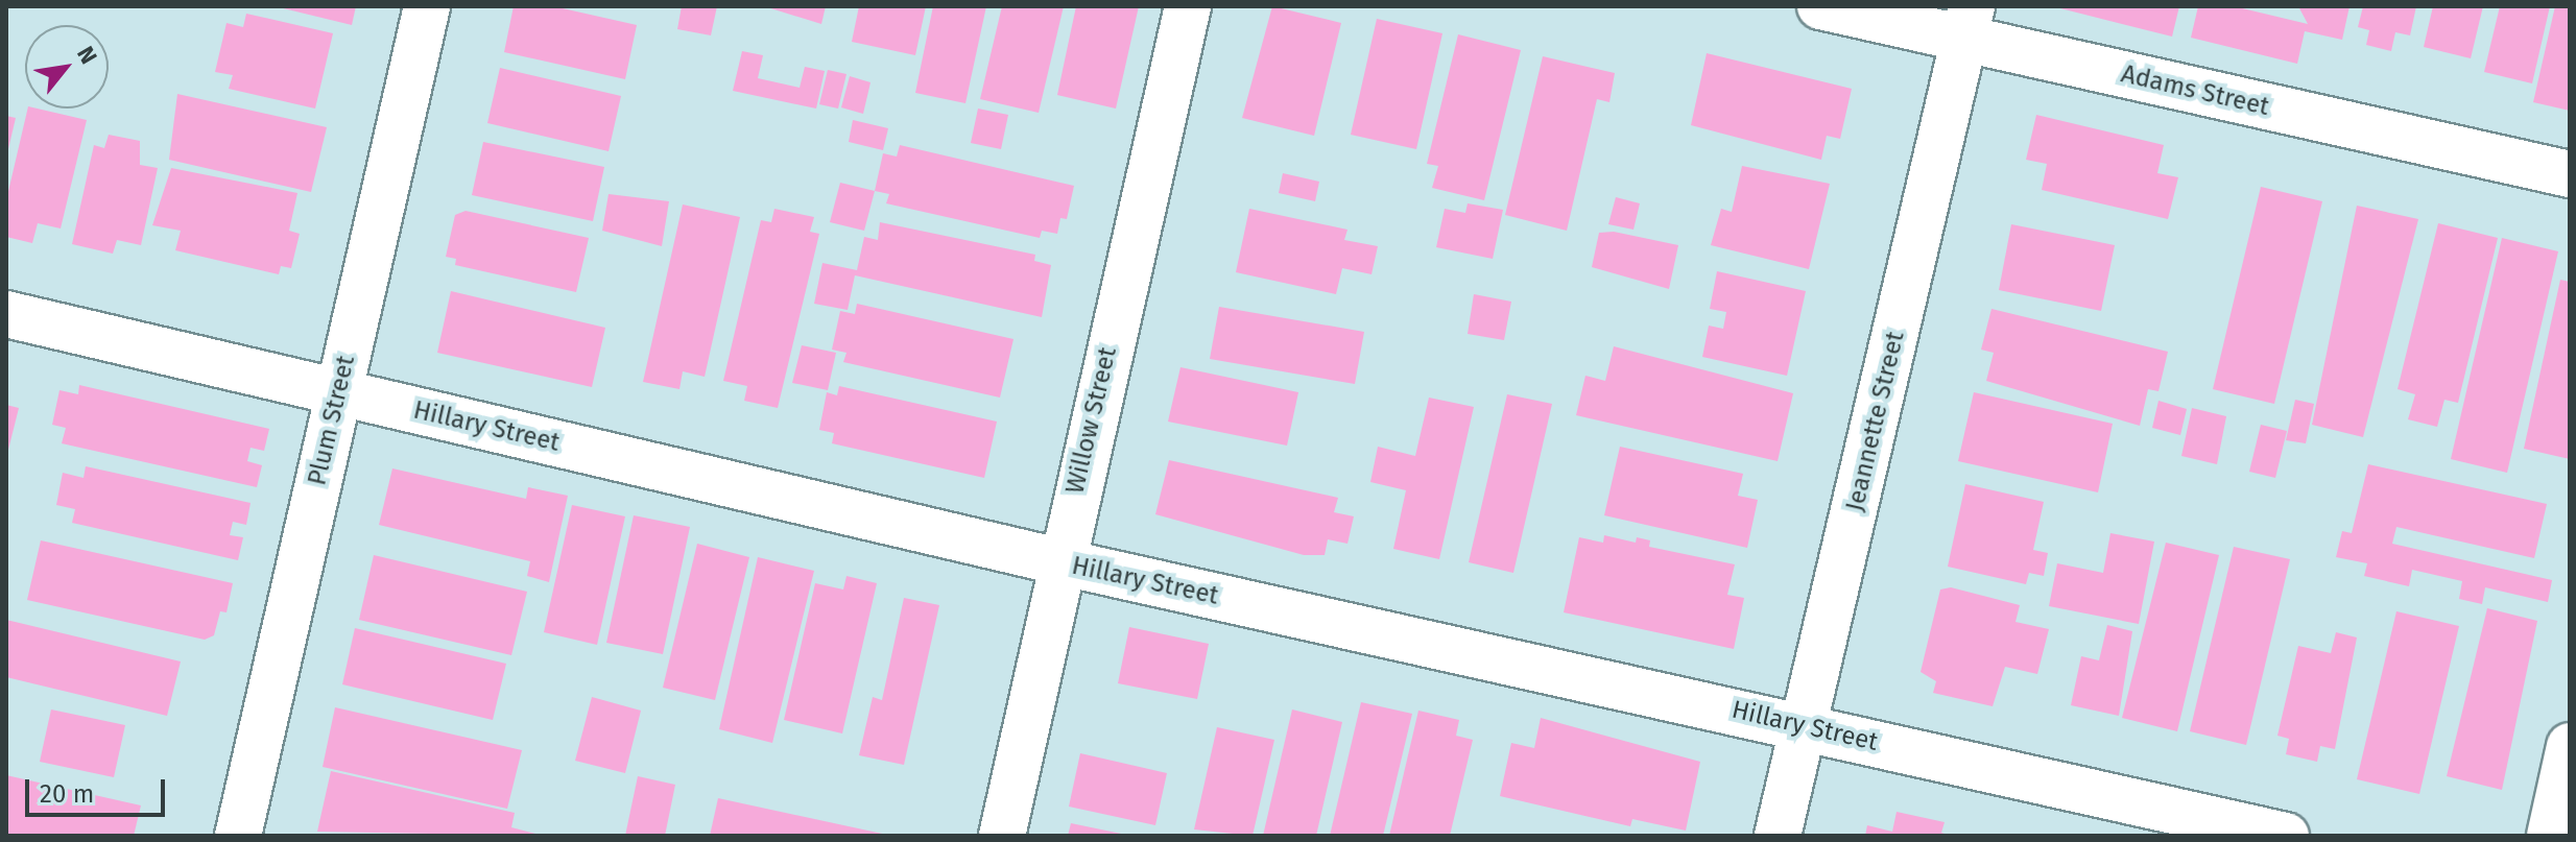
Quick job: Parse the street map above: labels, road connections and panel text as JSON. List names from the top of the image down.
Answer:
{
  "streets": {
    "street": [
      "Adams Street",
      "Plum Street",
      "Willow Street",
      "Jeannette Street",
      "Hillary Street"
    ]
  },
  "crossings": [
    ["Adams Street", "Jeannette Street"],
    ["Plum Street", "Hillary Street"],
    ["Willow Street", "Hillary Street"],
    ["Jeannette Street", "Hillary Street"]
  ],
  "scale_bar": "20 m",
  "north": "top right"
}
